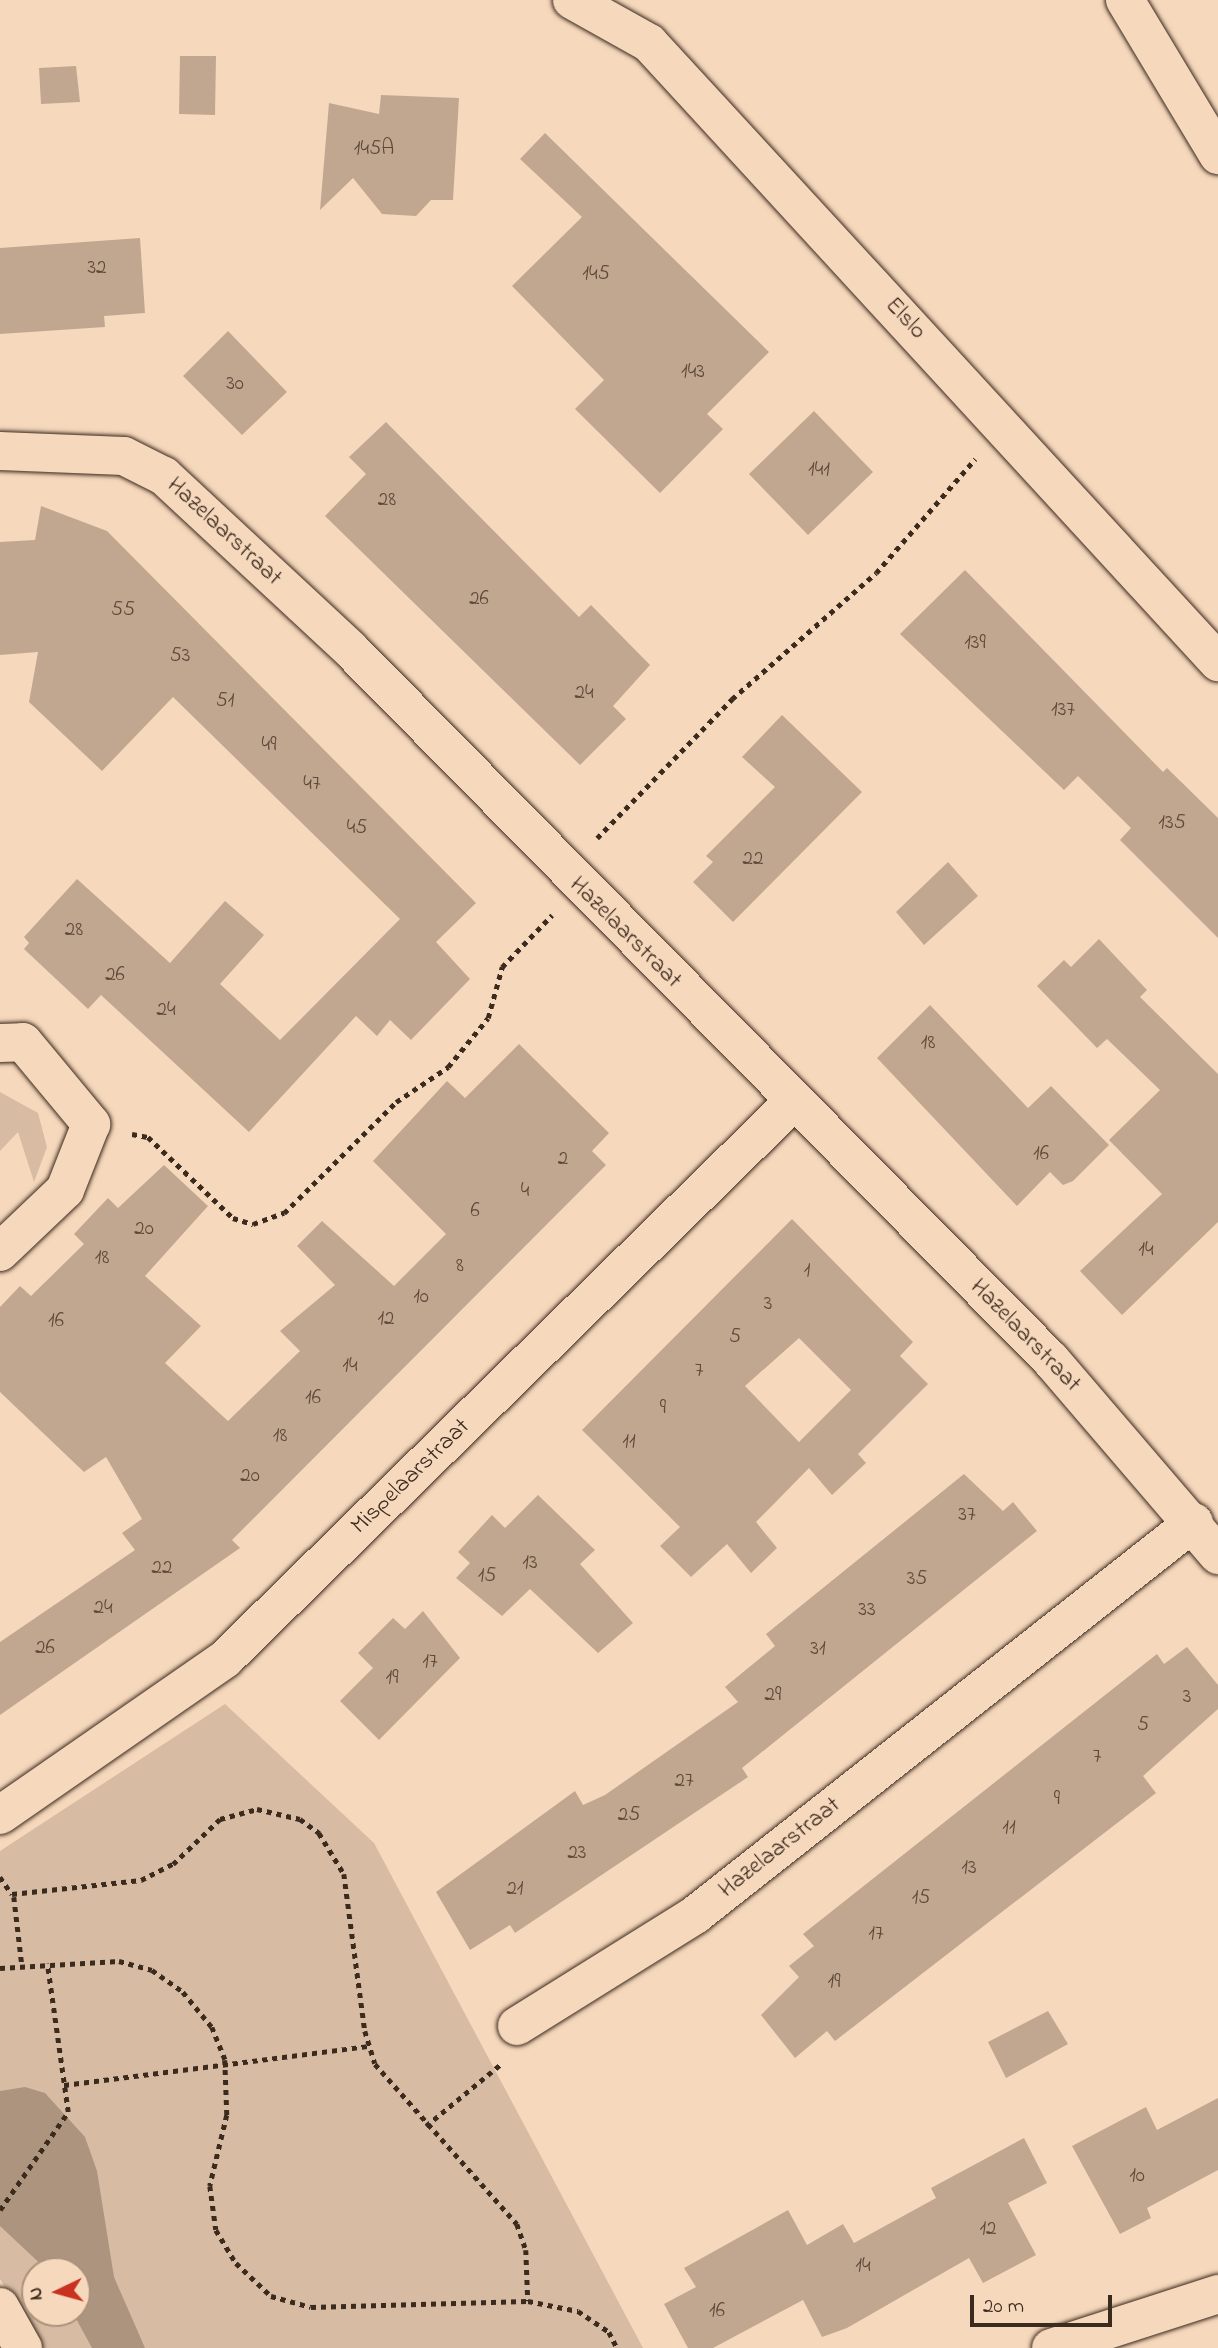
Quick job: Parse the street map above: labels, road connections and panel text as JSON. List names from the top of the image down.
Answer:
{
  "streets": {
    "street": ["Elslo", "Hazelaarstraat", "Mispelaarstraat"]
  },
  "crossings": [
    ["Hazelaarstraat", "Mispelaarstraat"]
  ],
  "house_numbers": [
    "145A",
    "32",
    "145",
    "143",
    "30",
    "141",
    "28",
    "26",
    "55",
    "139",
    "53",
    "24",
    "51",
    "137",
    "49",
    "47",
    "135",
    "45",
    "22",
    "28",
    "26",
    "24",
    "18",
    "16",
    "2",
    "4",
    "6",
    "20",
    "14",
    "18",
    "8",
    "1",
    "10",
    "3",
    "12",
    "16",
    "5",
    "14",
    "7",
    "16",
    "9",
    "18",
    "11",
    "20",
    "37",
    "13",
    "22",
    "15",
    "35",
    "24",
    "33",
    "26",
    "31",
    "17",
    "19",
    "29",
    "3",
    "5",
    "7",
    "27",
    "9",
    "25",
    "11",
    "23",
    "13",
    "21",
    "15",
    "17",
    "19",
    "10",
    "12",
    "14",
    "16"
  ],
  "scale_bar": "20 m",
  "north": "left"
}
